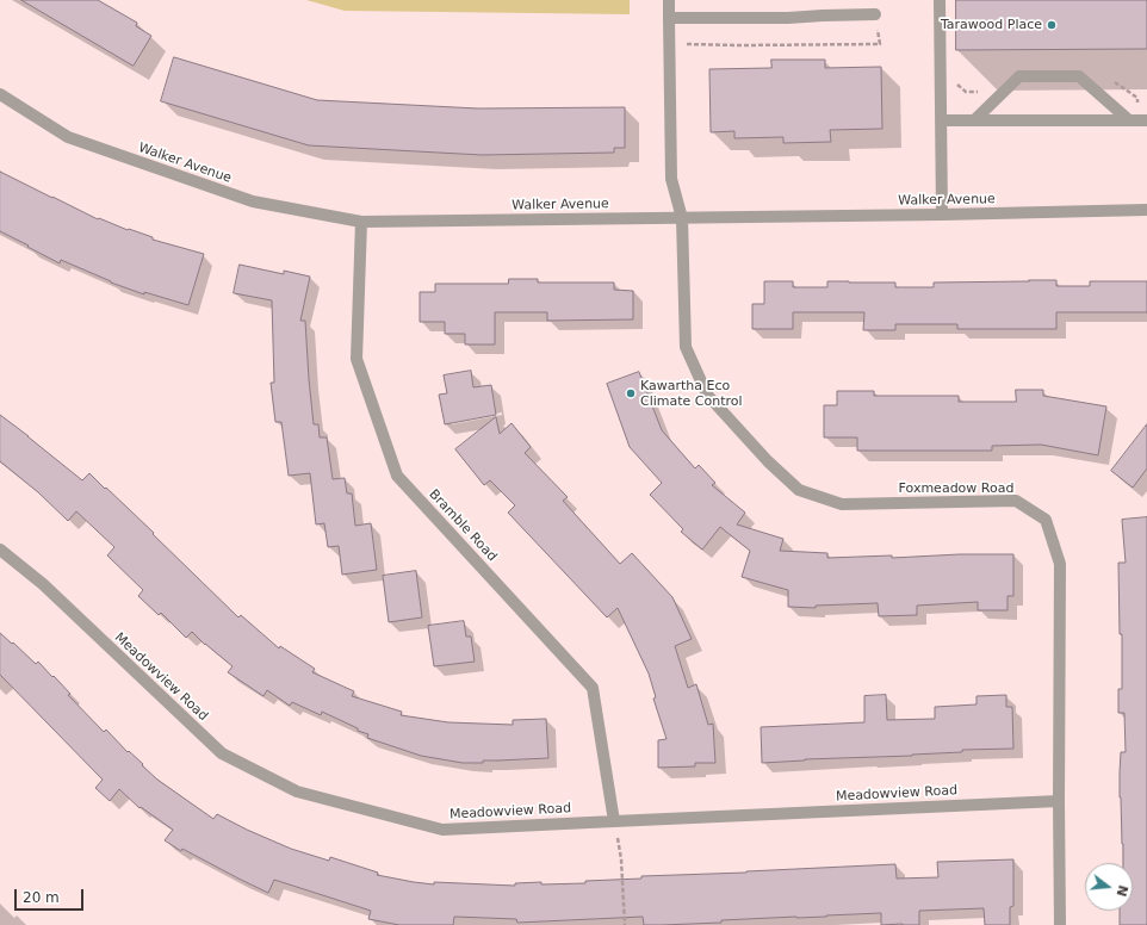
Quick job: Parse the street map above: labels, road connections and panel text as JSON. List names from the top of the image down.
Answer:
{
  "streets": {
    "street": [
      "Walker Avenue",
      "Foxmeadow Road",
      "Bramble Road",
      "Meadowview Road"
    ]
  },
  "crossings": [
    ["Walker Avenue", "Foxmeadow Road"],
    ["Walker Avenue", "Bramble Road"],
    ["Foxmeadow Road", "Meadowview Road"],
    ["Bramble Road", "Meadowview Road"]
  ],
  "places": ["Tarawood Place", "Kawartha Eco Climate Control"],
  "scale_bar": "20 m",
  "north": "right"
}
